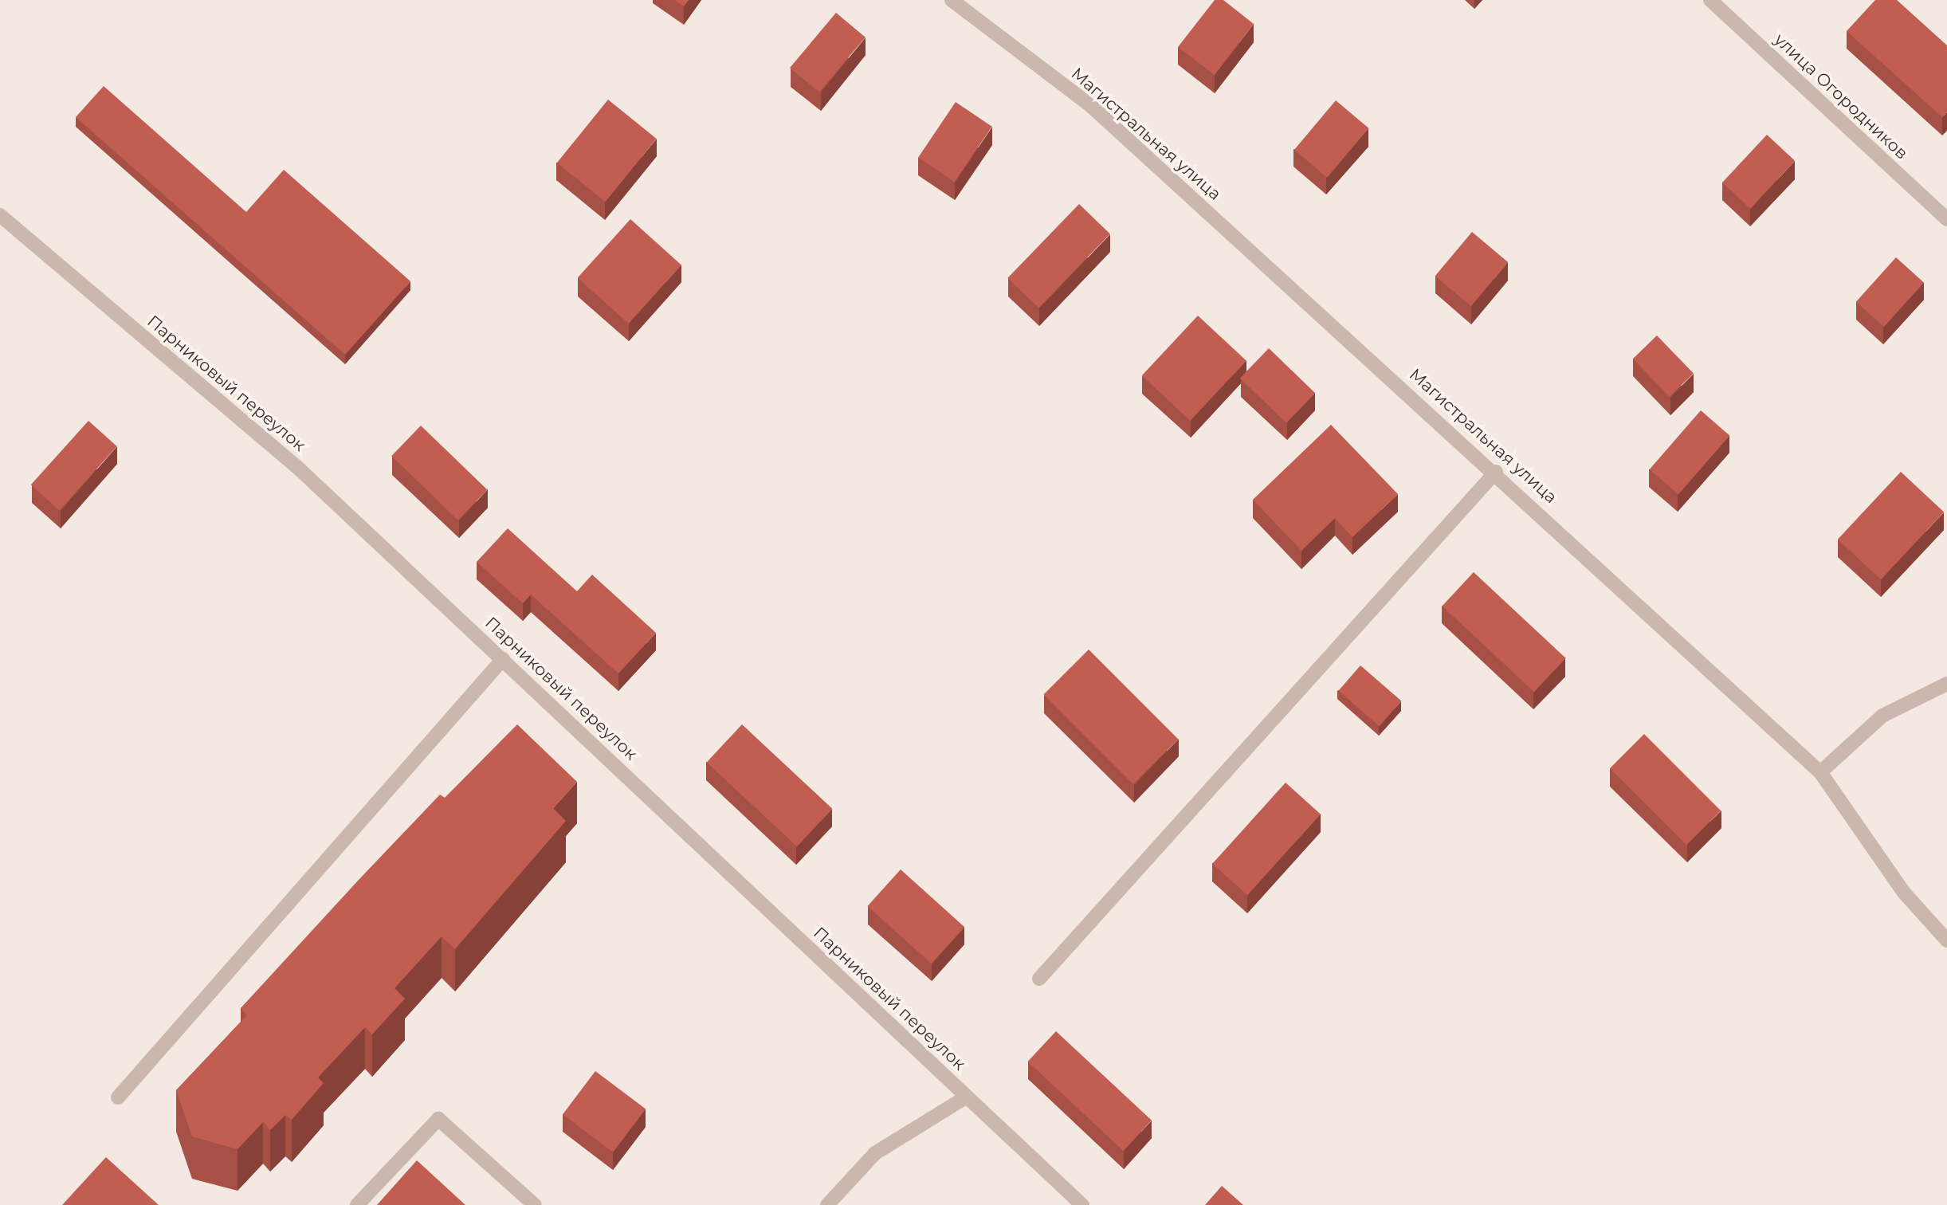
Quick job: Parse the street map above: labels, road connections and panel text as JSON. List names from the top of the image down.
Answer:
{
  "streets": {
    "street": ["улица Огородников", "Магистральная улица", "Парниковый переулок"]
  }
}
